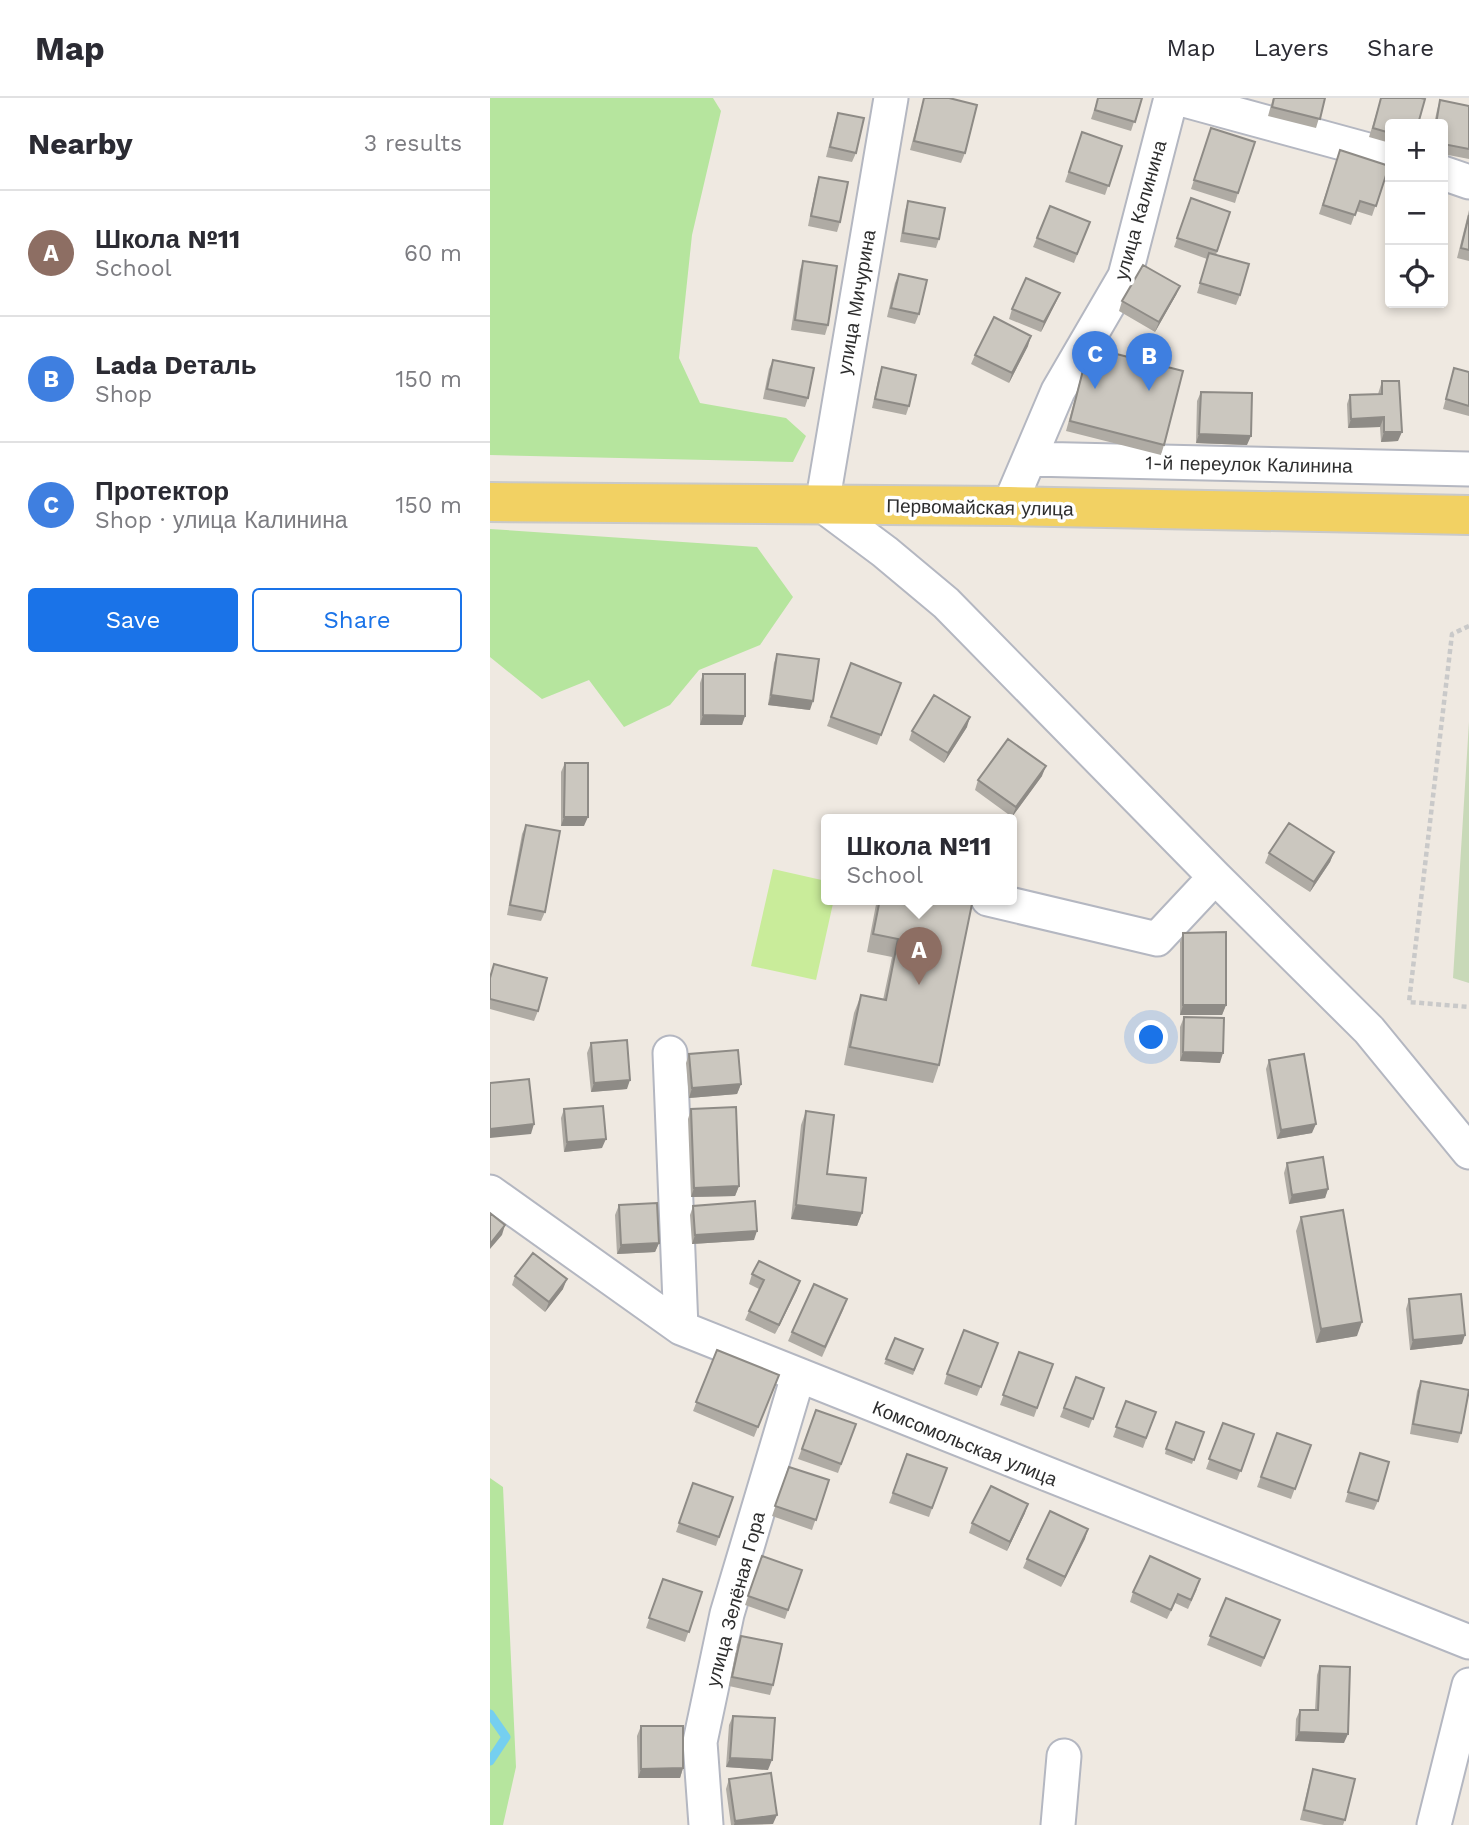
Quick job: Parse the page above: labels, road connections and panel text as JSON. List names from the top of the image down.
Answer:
{
  "streets": {
    "main road": ["Первомайская улица"],
    "street": [
      "улица Калинина",
      "улица Мичурина",
      "1-й переулок Калинина",
      "Комсомольская улица",
      "улица Зелёная Гора"
    ]
  },
  "crossings": [
    ["улица Калинина", "1-й переулок Калинина"],
    ["улица Калинина", "Первомайская улица"],
    ["улица Мичурина", "Первомайская улица"],
    ["Комсомольская улица", "улица Зелёная Гора"]
  ],
  "page": {
    "header": "Map",
    "nav": ["Map", "Layers", "Share"],
    "heading": ["Nearby", "3 results"],
    "map_buttons": ["+", "−"],
    "list": [
      {
        "mark": "A",
        "name": "Школа №11",
        "note": "School",
        "value": "60 m"
      },
      {
        "mark": "B",
        "name": "Lada Dеталь",
        "note": "Shop",
        "value": "150 m"
      },
      {
        "mark": "C",
        "name": "Протектор",
        "note": "Shop · улица Калинина",
        "value": "150 m"
      }
    ],
    "pins": ["C", "B", "A"],
    "buttons": ["Save", "Share"],
    "popup": ["Школа №11", "School"]
  }
}
